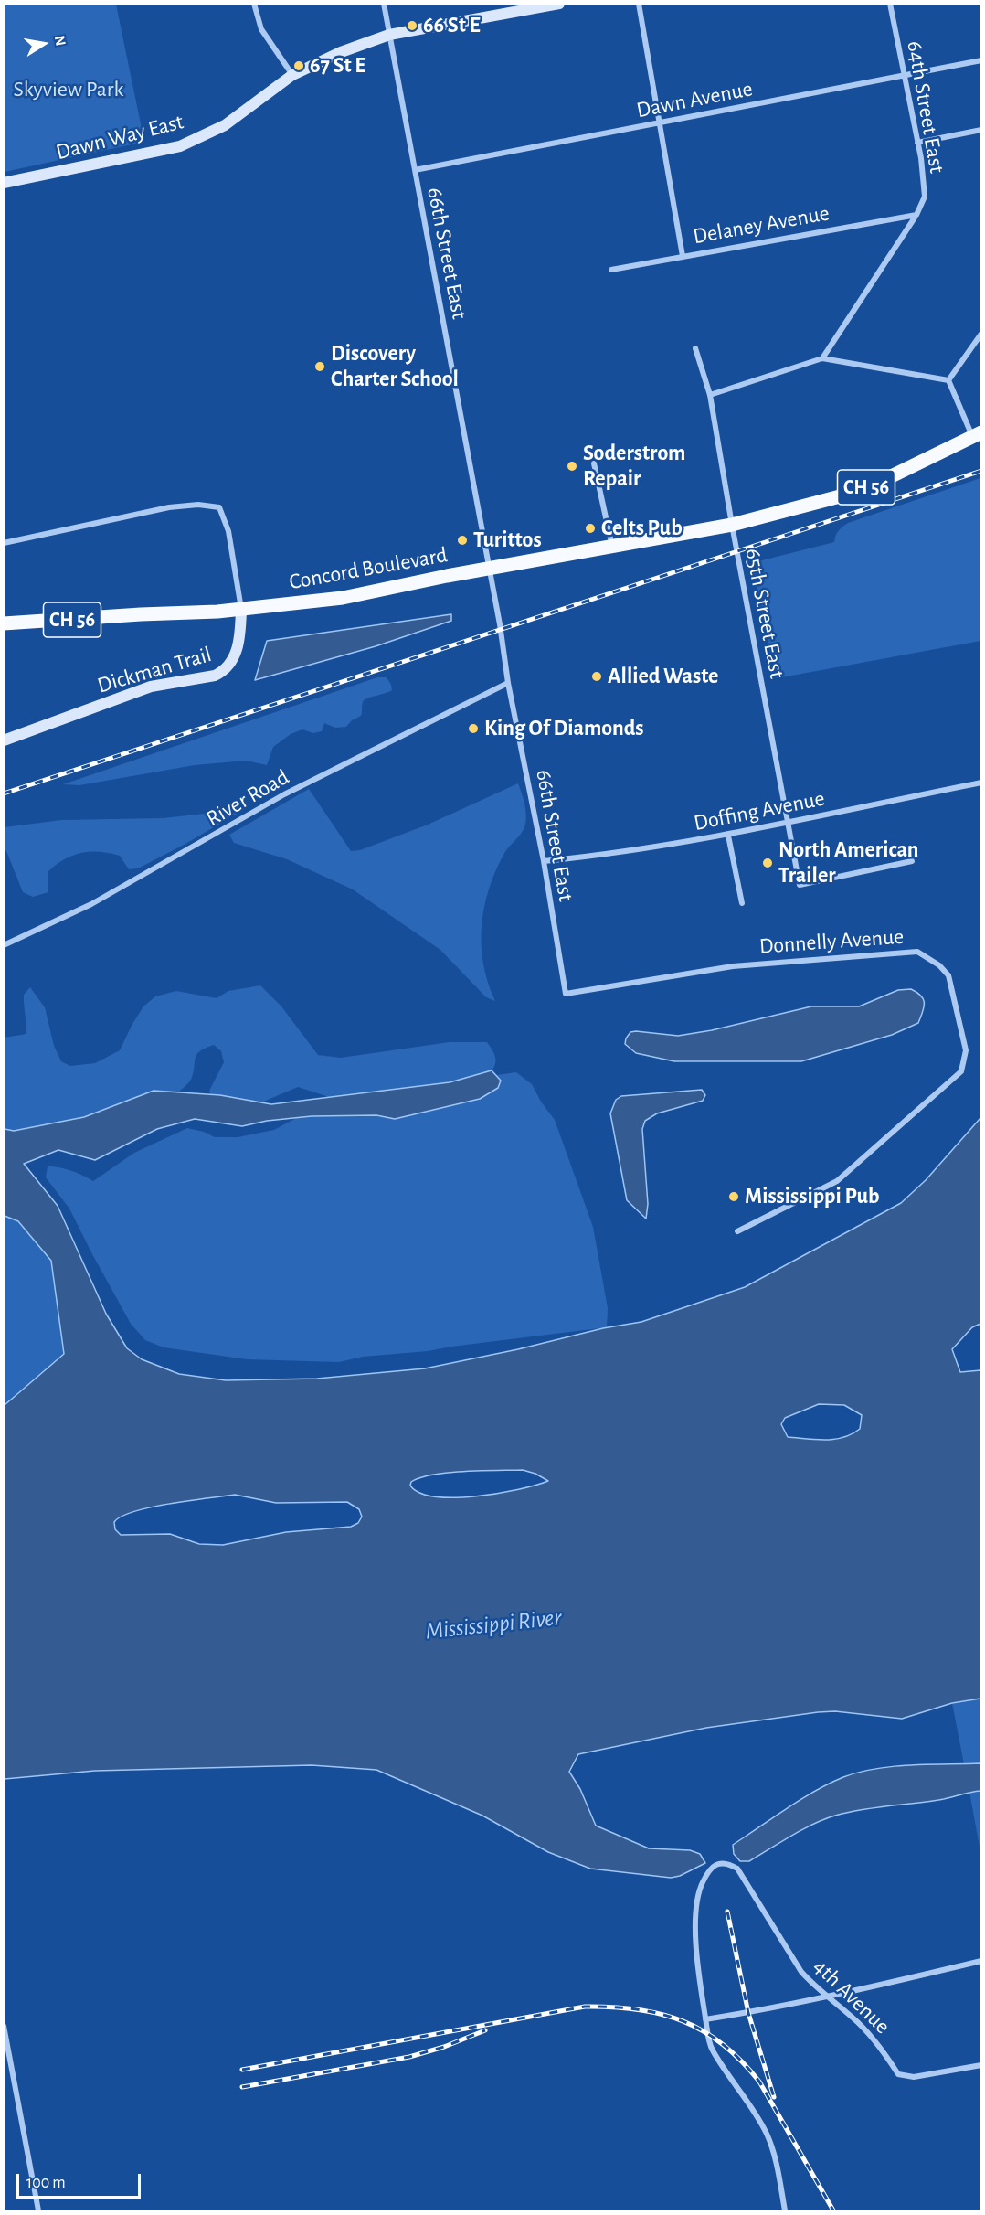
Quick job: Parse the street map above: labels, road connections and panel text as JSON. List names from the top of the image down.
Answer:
{
  "streets": {
    "main road": ["CH 56", "Concord Boulevard"],
    "street": [
      "Dawn Avenue",
      "64th Street East",
      "Dawn Way East",
      "Delaney Avenue",
      "66th Street East",
      "65th Street East",
      "Dickman Trail",
      "River Road",
      "Doffing Avenue",
      "Donnelly Avenue",
      "4th Avenue"
    ]
  },
  "crossings": [
    ["Dawn Avenue", "64th Street East"],
    ["Dawn Avenue", "66th Street East"],
    ["64th Street East", "Delaney Avenue"],
    ["Dawn Way East", "66th Street East"],
    ["66th Street East", "Concord Boulevard"],
    ["66th Street East", "River Road"],
    ["66th Street East", "Doffing Avenue"],
    ["66th Street East", "Donnelly Avenue"],
    ["Concord Boulevard", "65th Street East"],
    ["Concord Boulevard", "Dickman Trail"],
    ["65th Street East", "Doffing Avenue"]
  ],
  "water": ["Mississippi River"],
  "parks": ["Skyview Park"],
  "places": [
    "66 St E",
    "67 St E",
    "Discovery Charter School",
    "Soderstrom Repair",
    "Celts Pub",
    "Turittos",
    "Allied Waste",
    "King Of Diamonds",
    "North American Trailer",
    "Mississippi Pub"
  ],
  "scale_bar": "100 m",
  "north": "right"
}
